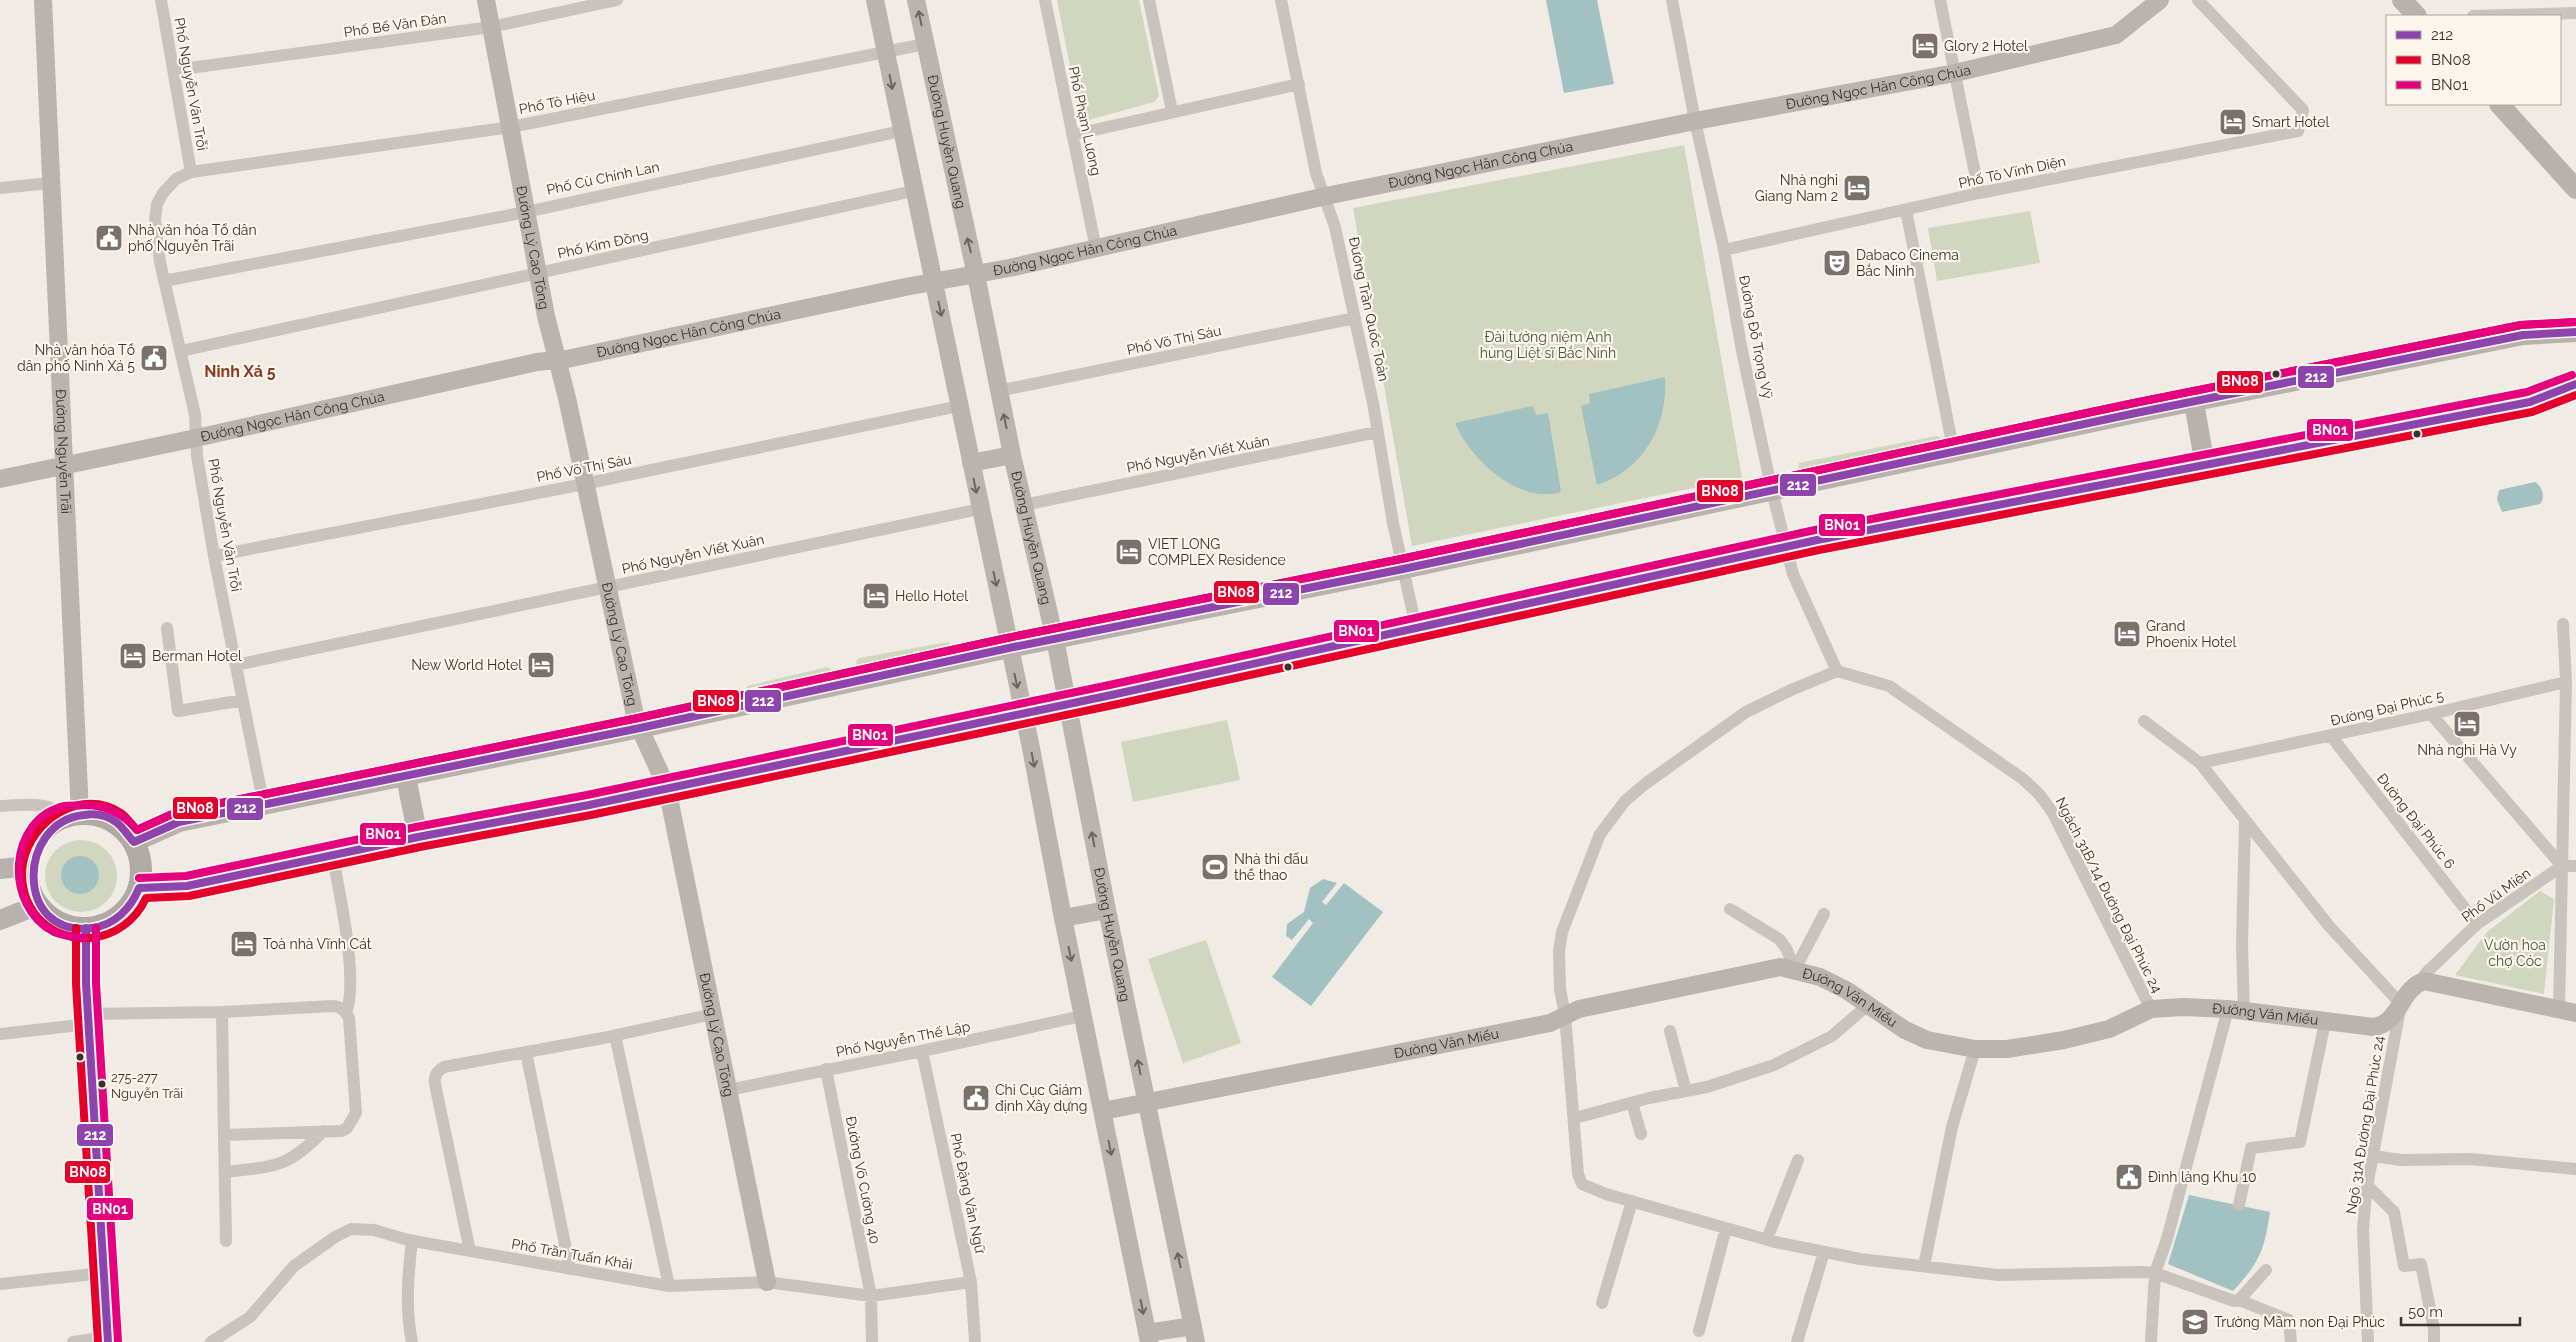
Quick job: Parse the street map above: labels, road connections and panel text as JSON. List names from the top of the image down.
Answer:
{
  "streets": {
    "street": [
      "Phố Bế Văn Đàn",
      "Phố Nguyễn Văn Trỗi",
      "Đường Ngọc Hân Công Chúa",
      "Phố Tô Hiệu",
      "Phố Phạm Lương",
      "Đường Huyền Quang",
      "Phố Tô Vĩnh Diện",
      "Phố Cù Chính Lan",
      "Phố Kim Đồng",
      "Đường Lý Cao Tông",
      "Đường Trần Quốc Toản",
      "Đường Đỗ Trọng Vỹ",
      "Phố Võ Thị Sáu",
      "Đường Nguyễn Trãi",
      "Phố Nguyễn Viết Xuân",
      "Đường Đại Phúc 5",
      "Đường Đại Phúc 6",
      "Ngách 31B/14 Đường Đại Phúc 24",
      "Phố Vũ Miên",
      "Đường Văn Miếu",
      "Phố Nguyễn Thế Lập",
      "Ngõ 31A Đường Đại Phúc 24",
      "Đường Võ Cường 40",
      "Phố Đặng Văn Ngữ",
      "Phố Trần Tuấn Khải"
    ]
  },
  "crossings": [
    ["Phố Bế Văn Đàn", "Phố Nguyễn Văn Trỗi"],
    ["Phố Bế Văn Đàn", "Đường Lý Cao Tông"],
    ["Phố Nguyễn Văn Trỗi", "Đường Ngọc Hân Công Chúa"],
    ["Phố Nguyễn Văn Trỗi", "Phố Tô Hiệu"],
    ["Phố Nguyễn Văn Trỗi", "Phố Cù Chính Lan"],
    ["Phố Nguyễn Văn Trỗi", "Phố Kim Đồng"],
    ["Phố Nguyễn Văn Trỗi", "Phố Võ Thị Sáu"],
    ["Phố Nguyễn Văn Trỗi", "Phố Nguyễn Viết Xuân"],
    ["Đường Ngọc Hân Công Chúa", "Phố Phạm Lương"],
    ["Đường Ngọc Hân Công Chúa", "Đường Huyền Quang"],
    ["Đường Ngọc Hân Công Chúa", "Đường Lý Cao Tông"],
    ["Đường Ngọc Hân Công Chúa", "Đường Trần Quốc Toản"],
    ["Đường Ngọc Hân Công Chúa", "Đường Đỗ Trọng Vỹ"],
    ["Đường Ngọc Hân Công Chúa", "Đường Nguyễn Trãi"],
    ["Phố Tô Hiệu", "Đường Huyền Quang"],
    ["Phố Tô Hiệu", "Đường Lý Cao Tông"],
    ["Đường Huyền Quang", "Phố Võ Thị Sáu"],
    ["Đường Huyền Quang", "Phố Nguyễn Viết Xuân"],
    ["Đường Huyền Quang", "Đường Văn Miếu"],
    ["Phố Tô Vĩnh Diện", "Đường Đỗ Trọng Vỹ"],
    ["Phố Cù Chính Lan", "Đường Lý Cao Tông"],
    ["Phố Kim Đồng", "Đường Lý Cao Tông"],
    ["Đường Lý Cao Tông", "Phố Võ Thị Sáu"],
    ["Đường Lý Cao Tông", "Phố Nguyễn Viết Xuân"],
    ["Đường Lý Cao Tông", "Phố Nguyễn Thế Lập"],
    ["Đường Lý Cao Tông", "Phố Trần Tuấn Khải"],
    ["Đường Trần Quốc Toản", "Phố Võ Thị Sáu"],
    ["Đường Trần Quốc Toản", "Phố Nguyễn Viết Xuân"],
    ["Đường Đỗ Trọng Vỹ", "Ngách 31B/14 Đường Đại Phúc 24"],
    ["Đường Đại Phúc 5", "Đường Đại Phúc 6"],
    ["Đường Đại Phúc 6", "Phố Vũ Miên"],
    ["Ngách 31B/14 Đường Đại Phúc 24", "Đường Văn Miếu"],
    ["Phố Vũ Miên", "Đường Văn Miếu"],
    ["Đường Văn Miếu", "Ngõ 31A Đường Đại Phúc 24"],
    ["Phố Nguyễn Thế Lập", "Đường Võ Cường 40"],
    ["Phố Nguyễn Thế Lập", "Phố Đặng Văn Ngữ"],
    ["Đường Võ Cường 40", "Phố Trần Tuấn Khải"],
    ["Phố Đặng Văn Ngữ", "Phố Trần Tuấn Khải"]
  ],
  "districts": ["Ninh Xá 5"],
  "parks": ["Đài tưởng niệm Anh hùng Liệt sĩ Bắc Ninh", "Vườn hoa chợ Cóc"],
  "places": {
    "hotel": [
      "Glory 2 Hotel",
      "Smart Hotel",
      "Nhà nghỉ Giang Nam 2",
      "VIET LONG COMPLEX Residence",
      "Hello Hotel",
      "Grand Phoenix Hotel",
      "Berman Hotel",
      "New World Hotel",
      "Nhà nghỉ Hà Vy",
      "Toà nhà Vĩnh Cát"
    ],
    "public building": [
      "Nhà văn hóa Tổ dân phố Nguyễn Trãi",
      "Nhà văn hóa Tổ dân phố Ninh Xá 5",
      "Chi Cục Giám định Xây dựng",
      "Đình làng Khu 10"
    ],
    "theatre": ["Dabaco Cinema Bắc Ninh"],
    "sports": ["Nhà thi đấu thể thao"],
    "other": ["275-277 Nguyễn Trãi"],
    "school or university": ["Trường Mầm non Đại Phúc"]
  },
  "lines": ["transit line BN08", "transit line BN01", "transit line 212"],
  "legend": ["212", "BN08", "BN01"],
  "scale_bar": "50 m"
}
